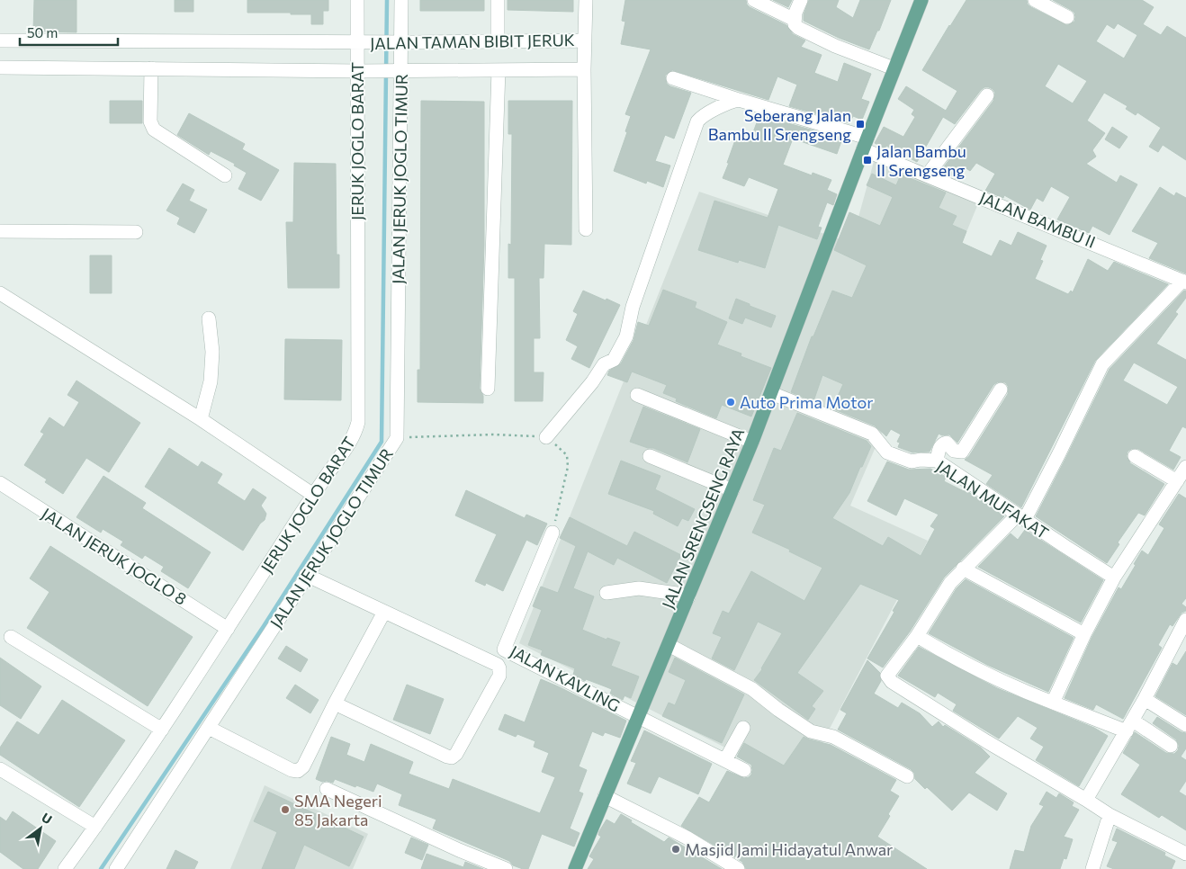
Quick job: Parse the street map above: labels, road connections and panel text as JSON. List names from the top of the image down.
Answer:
{
  "streets": {
    "main road": ["JALAN SRENGSENG RAYA"],
    "street": [
      "JALAN TAMAN BIBIT JERUK",
      "JERUK JOGLO BARAT",
      "JALAN JERUK JOGLO TIMUR",
      "JALAN BAMBU II",
      "JALAN MUFAKAT",
      "JALAN JERUK JOGLO 8",
      "JALAN KAVLING"
    ]
  },
  "crossings": [
    ["JALAN TAMAN BIBIT JERUK", "JERUK JOGLO BARAT"],
    ["JALAN TAMAN BIBIT JERUK", "JALAN JERUK JOGLO TIMUR"],
    ["JERUK JOGLO BARAT", "JALAN JERUK JOGLO 8"],
    ["JALAN BAMBU II", "JALAN SRENGSENG RAYA"],
    ["JALAN MUFAKAT", "JALAN SRENGSENG RAYA"],
    ["JALAN SRENGSENG RAYA", "JALAN KAVLING"]
  ],
  "places": {
    "transit": ["Seberang Jalan Bambu II Srengseng", "Jalan Bambu II Srengseng"],
    "other": ["Auto Prima Motor", "SMA Negeri 85 Jakarta", "Masjid Jami Hidayatul Anwar"]
  },
  "scale_bar": "50 m",
  "north": "top right"
}
